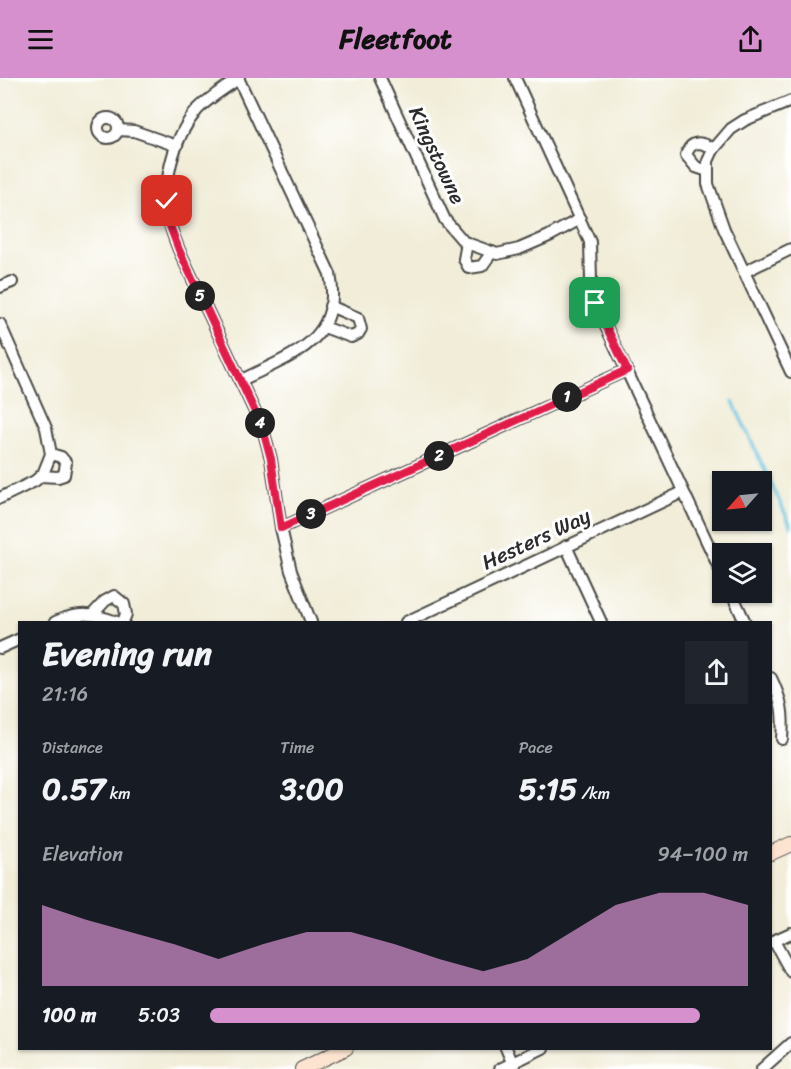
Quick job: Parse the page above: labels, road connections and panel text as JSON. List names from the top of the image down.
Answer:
{
  "streets": {
    "street": ["Kingstowne", "Hesters Way"]
  },
  "north": "bottom left",
  "page": {
    "header": "Fleetfoot",
    "pins": [
      "5",
      "1",
      "4",
      "2",
      "3"
    ],
    "heading": ["Evening run", "21:16"],
    "stats": [
      ["Distance", "0.57 km"],
      ["Time", "3:00"],
      ["Pace", "5:15 /km"]
    ],
    "chart": ["Elevation", "94–100 m"],
    "list": [
      {
        "name": "100 m",
        "note": "5:03"
      }
    ]
  }
}
